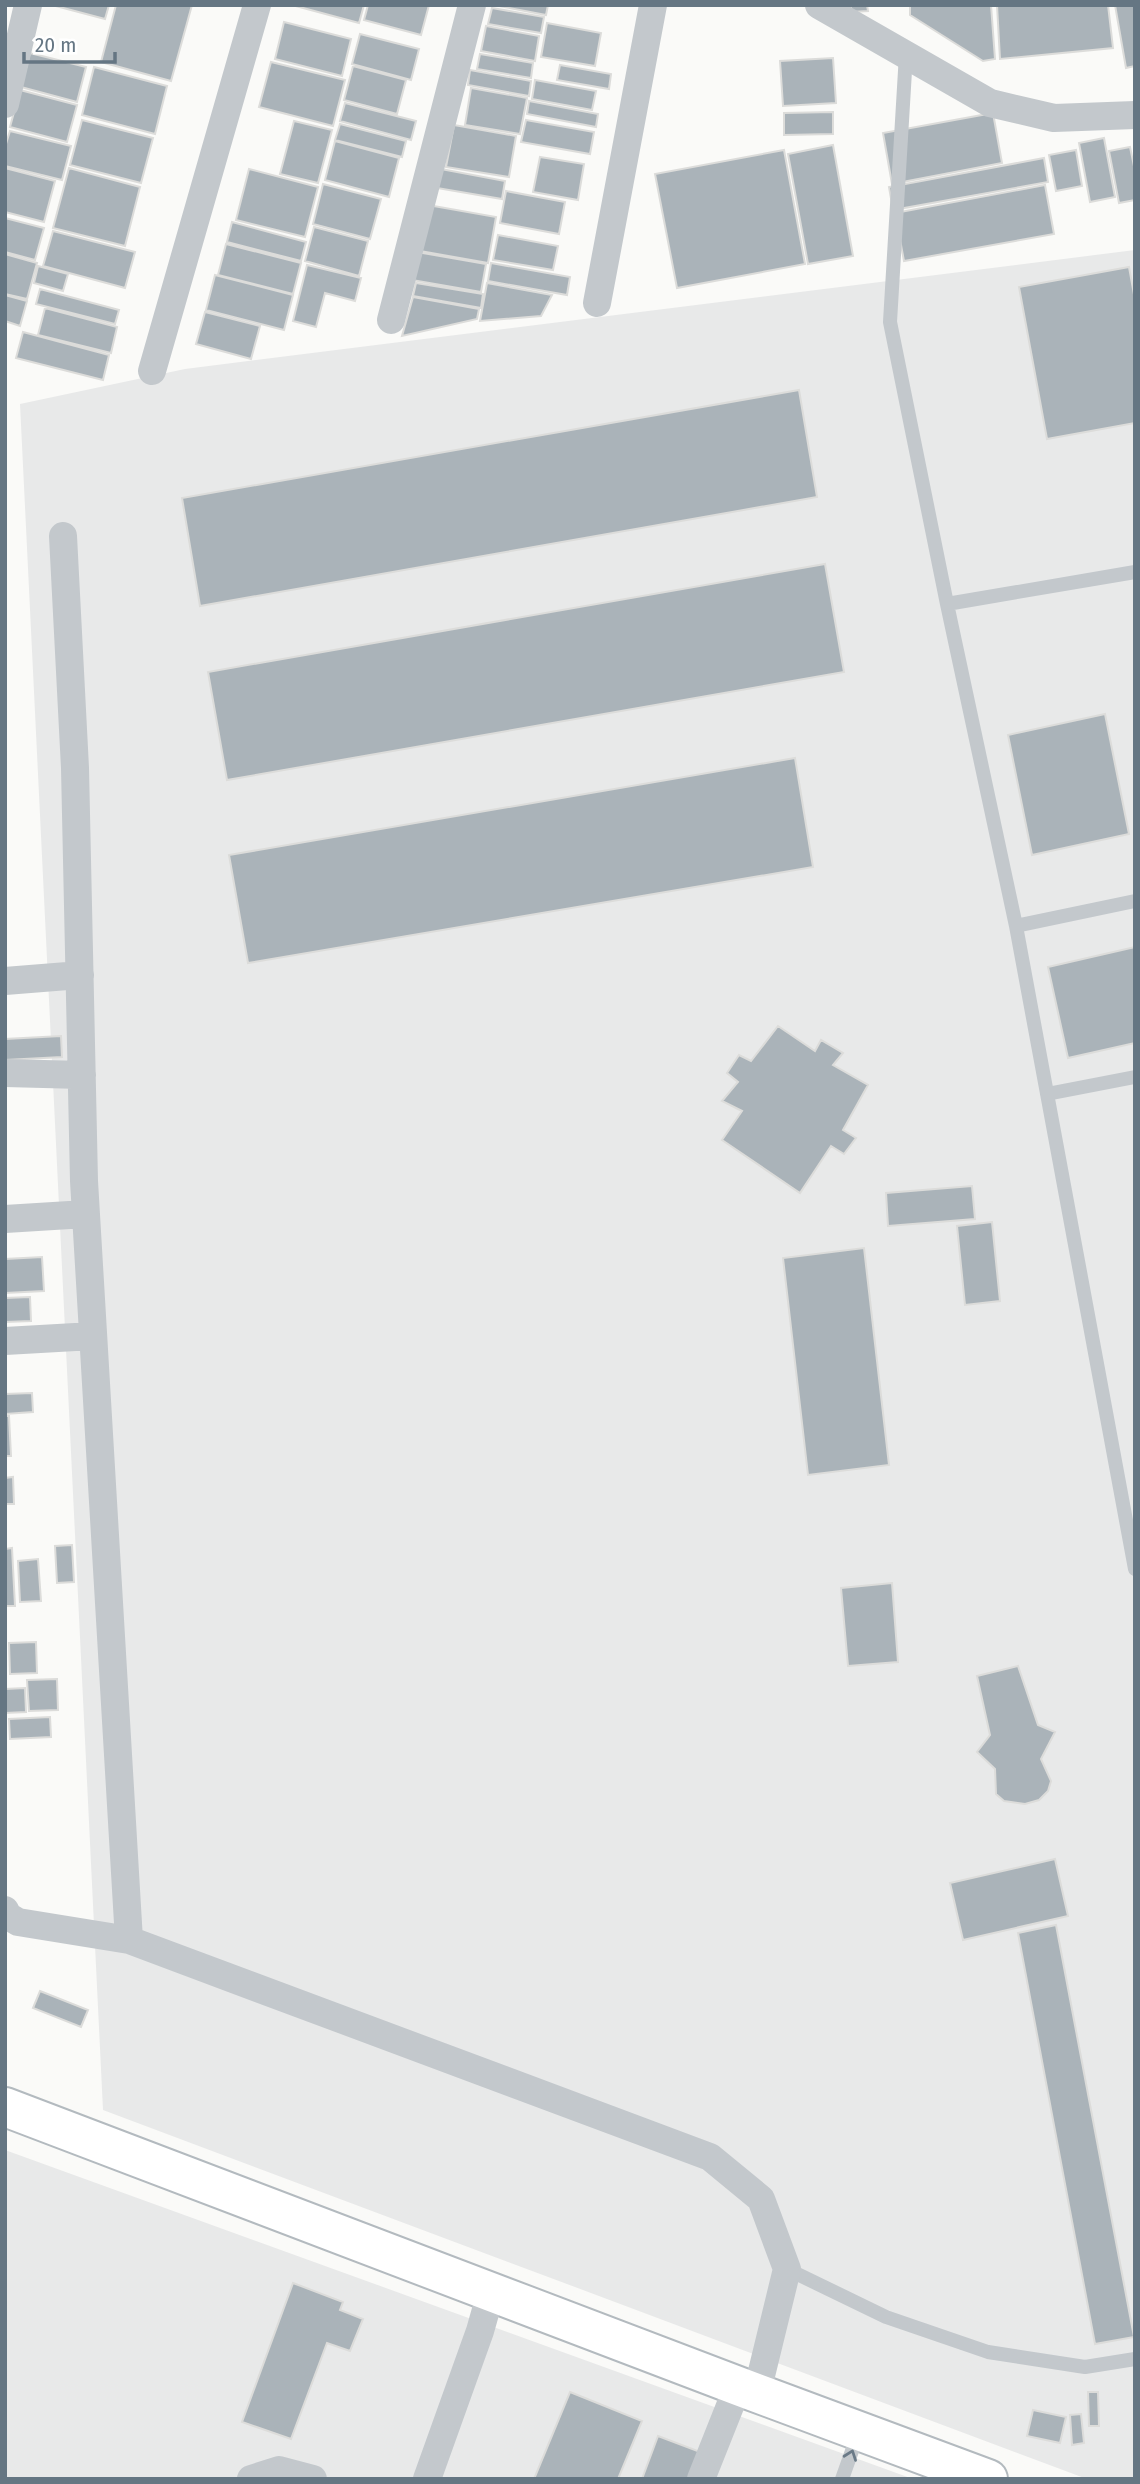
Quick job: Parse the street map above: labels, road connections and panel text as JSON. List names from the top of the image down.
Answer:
{
  "scale_bar": "20 m"
}
